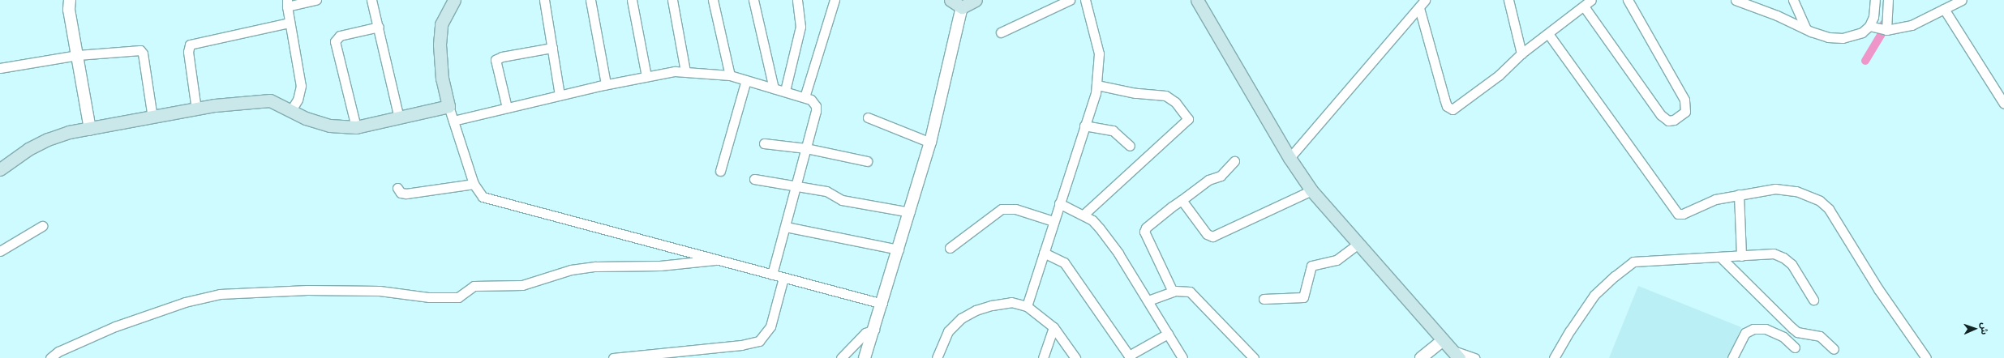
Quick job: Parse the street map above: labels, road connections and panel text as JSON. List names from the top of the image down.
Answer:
{
  "north": "right"
}
